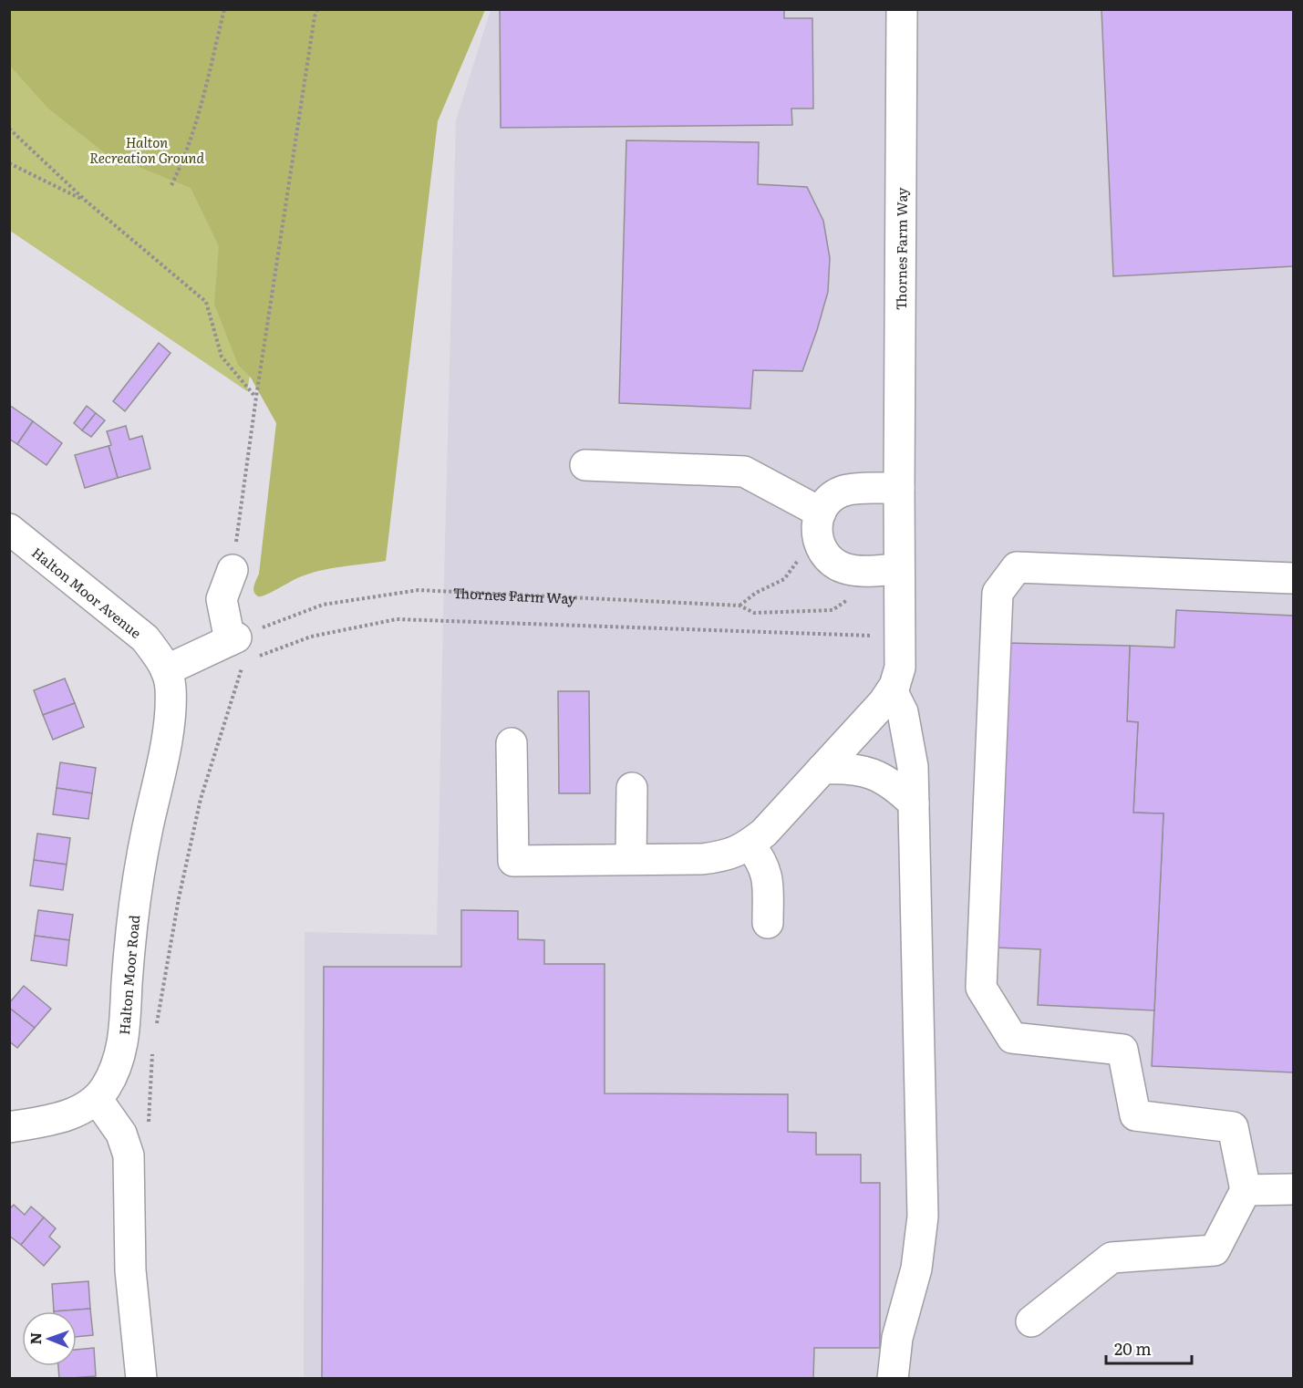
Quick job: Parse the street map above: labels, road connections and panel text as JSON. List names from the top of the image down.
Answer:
{
  "streets": {
    "street": ["Thornes Farm Way", "Halton Moor Avenue", "Halton Moor Road"]
  },
  "crossings": [
    ["Halton Moor Avenue", "Halton Moor Road"]
  ],
  "parks": ["Halton Recreation Ground"],
  "scale_bar": "20 m",
  "north": "left"
}
